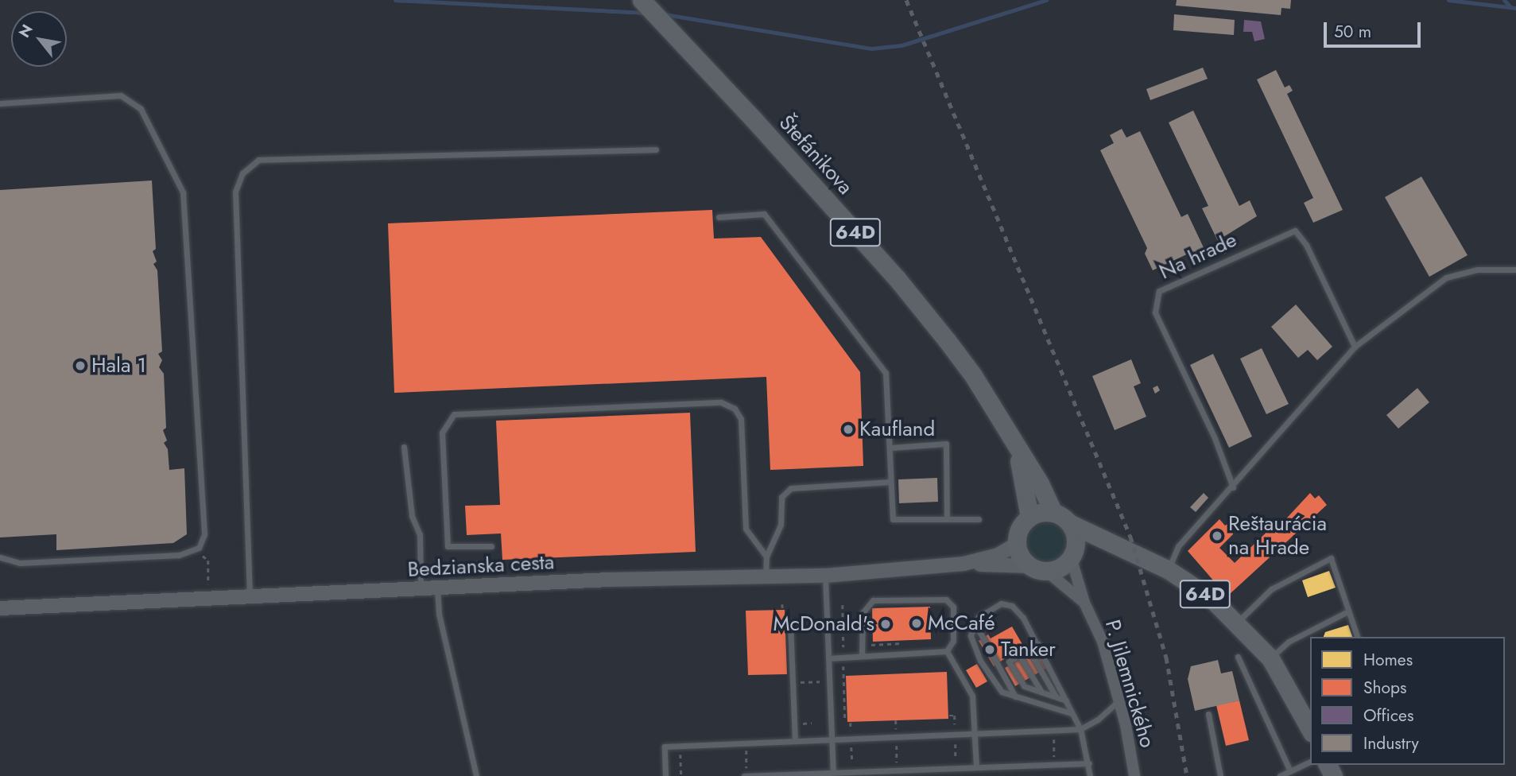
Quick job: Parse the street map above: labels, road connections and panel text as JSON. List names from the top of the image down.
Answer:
{
  "streets": {
    "main road": ["Štefánikova", "64D"],
    "street": ["Bedzianska cesta", "P. Jilemnického"],
    "lane": ["Na hrade"]
  },
  "crossings": [
    ["Štefánikova", "64D"],
    ["64D", "Bedzianska cesta"],
    ["64D", "P. Jilemnického"],
    ["Bedzianska cesta", "P. Jilemnického"]
  ],
  "places": [
    "Hala 1",
    "Kaufland",
    "Reštaurácia na Hrade",
    "McCafé",
    "McDonald's",
    "Tanker"
  ],
  "legend": [
    "Homes",
    "Shops",
    "Offices",
    "Industry"
  ],
  "scale_bar": "50 m",
  "north": "top left"
}
